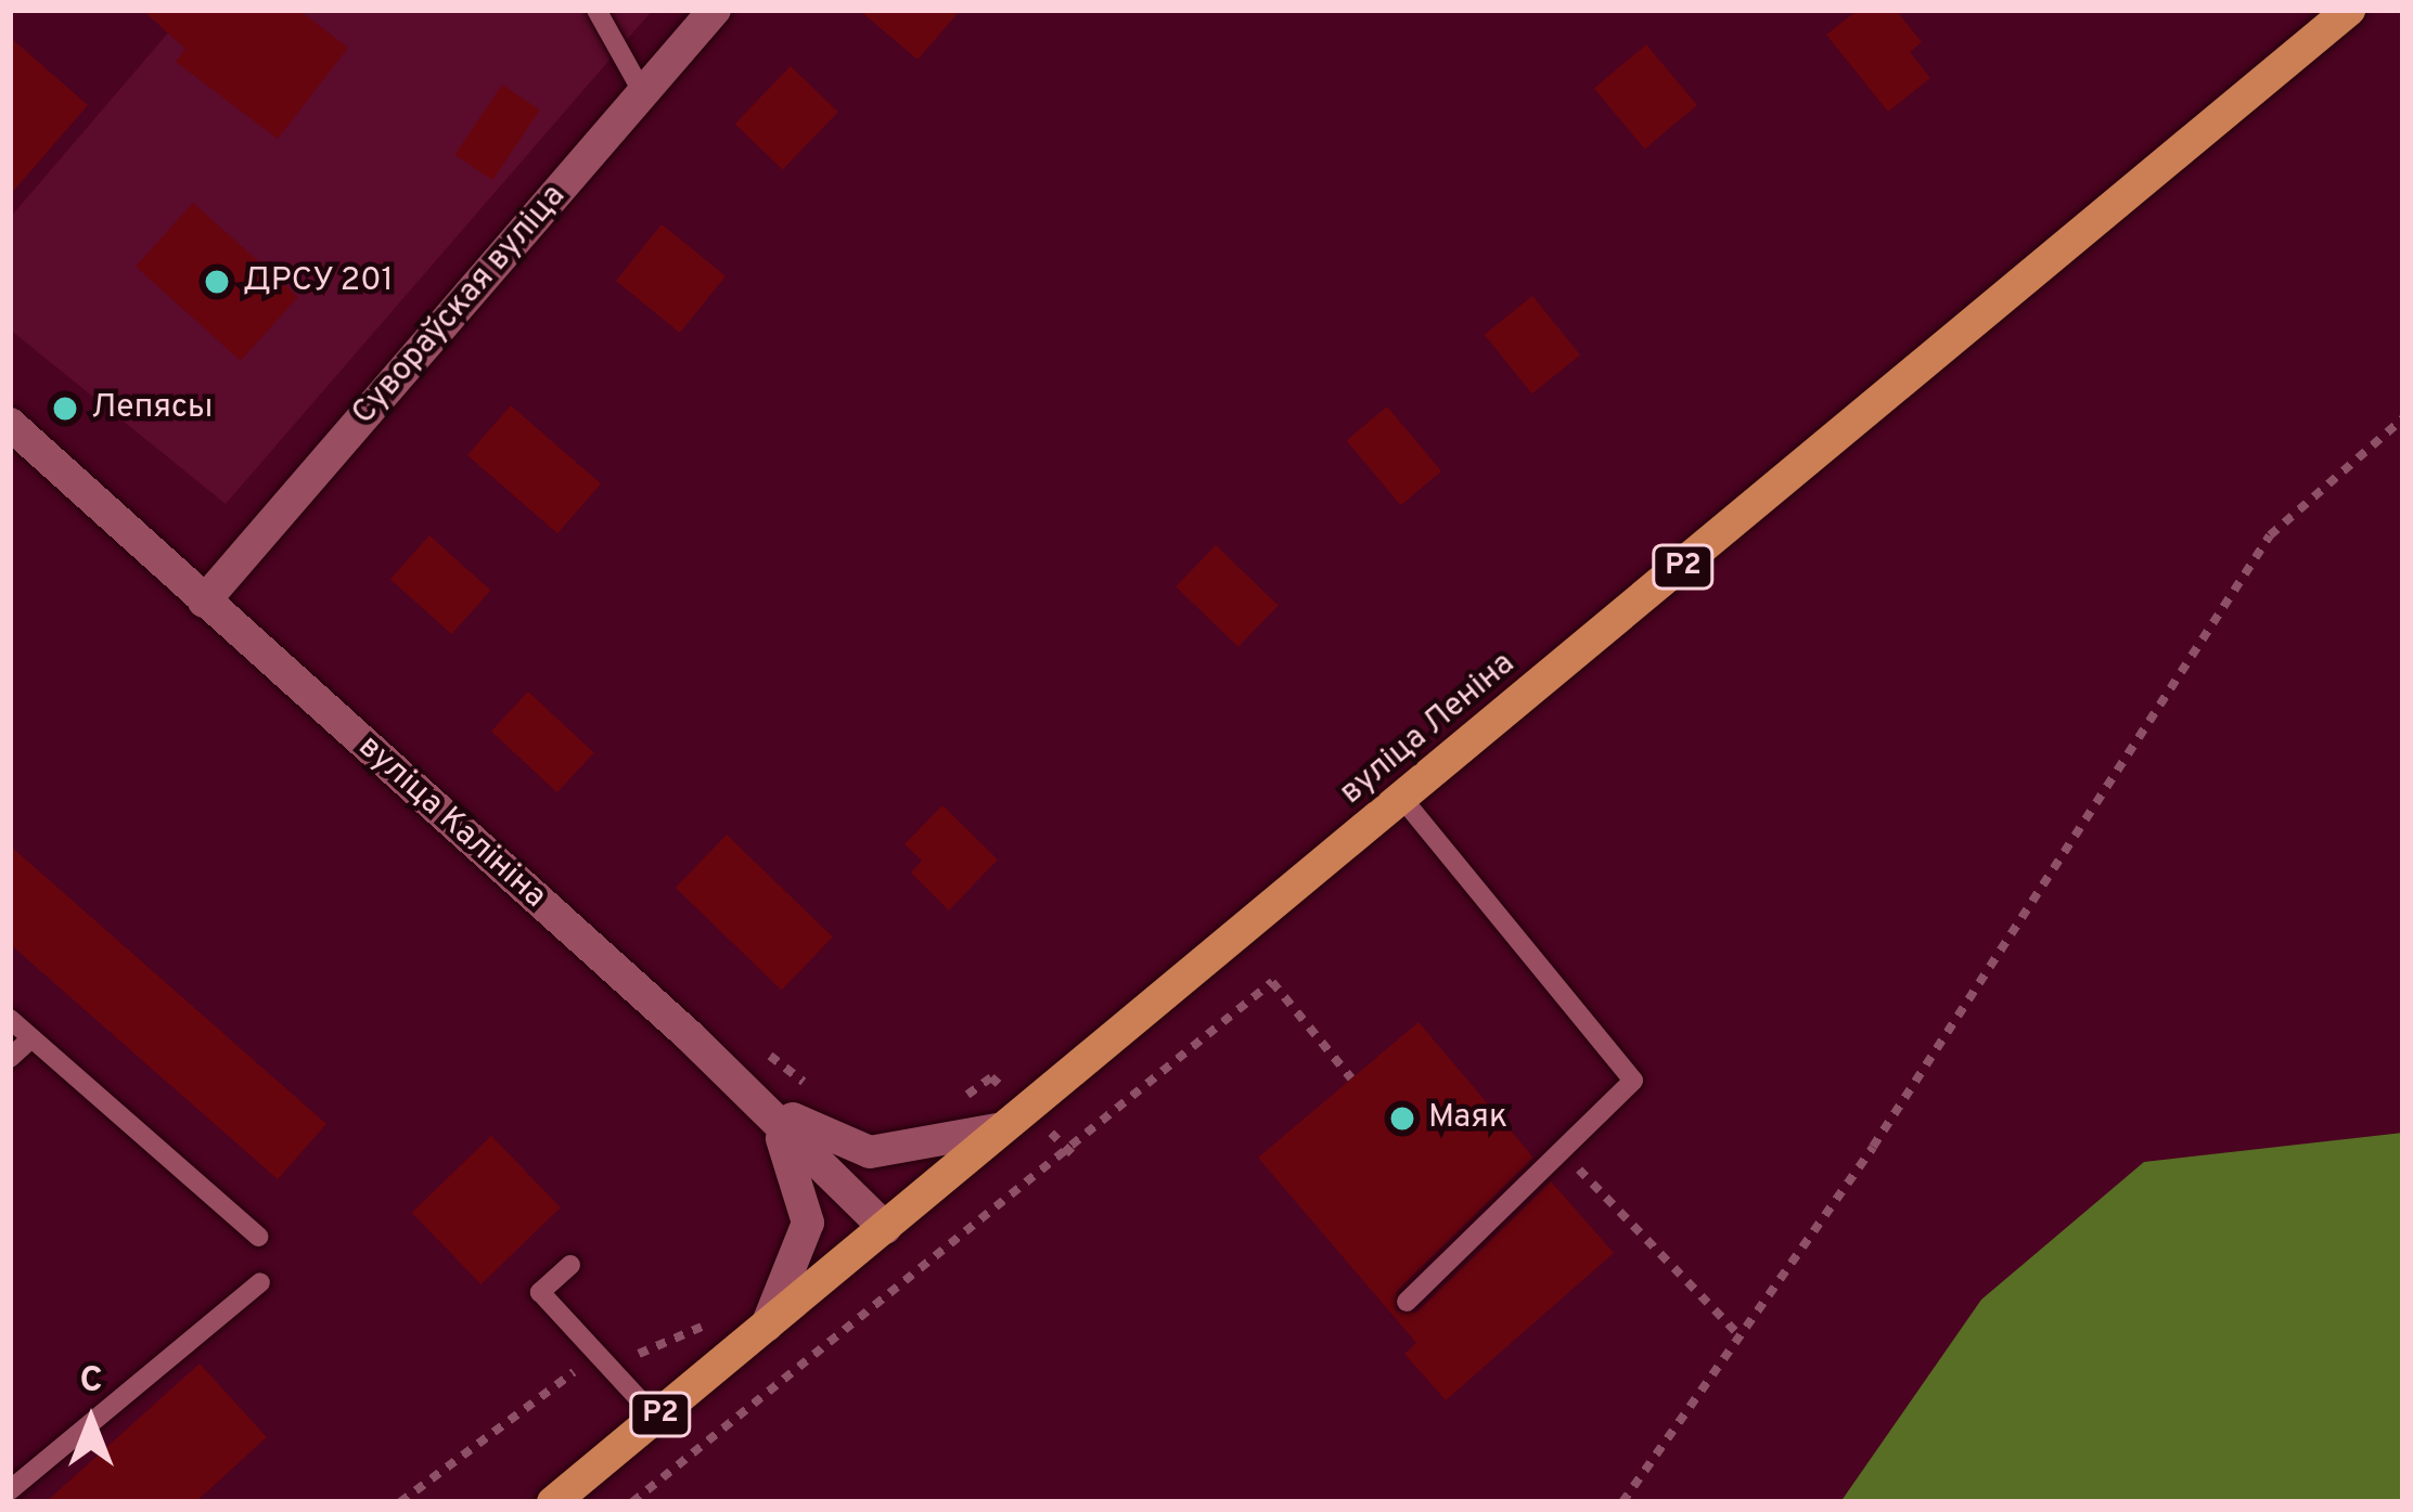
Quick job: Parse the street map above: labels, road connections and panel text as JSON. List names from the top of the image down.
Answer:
{
  "streets": {
    "main road": ["Р2", "вуліца Леніна"],
    "street": ["Сувораўская вуліца", "вуліца Калініна"]
  },
  "crossings": [
    ["Сувораўская вуліца", "вуліца Калініна"],
    ["вуліца Леніна", "вуліца Калініна"]
  ],
  "places": ["ДРСУ 201", "Лепясы", "Маяк"],
  "north": "top"
}
